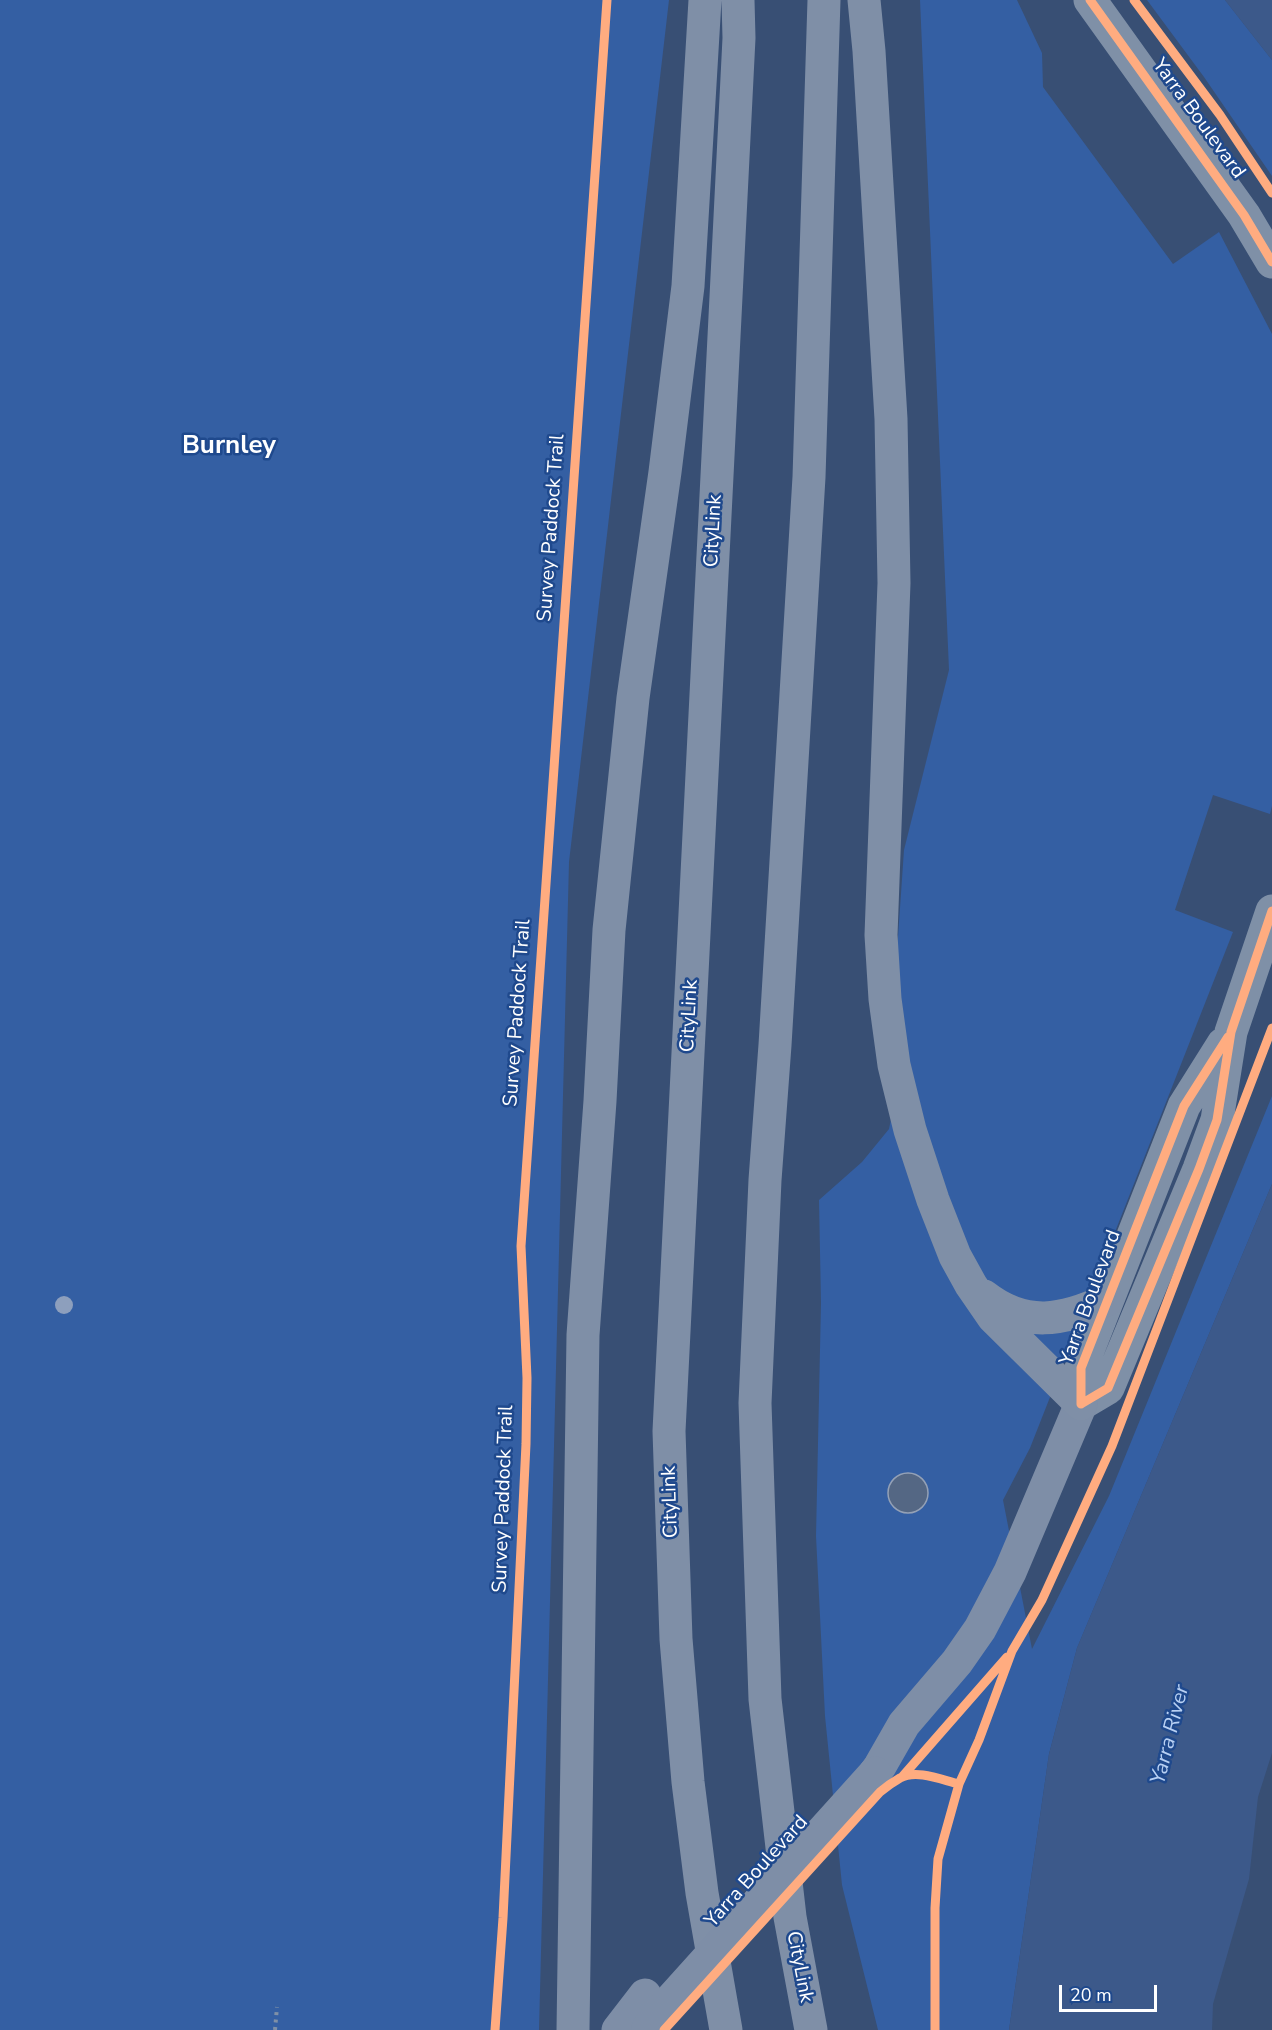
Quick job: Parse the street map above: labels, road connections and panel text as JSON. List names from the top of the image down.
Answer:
{
  "streets": {
    "highway": ["CityLink"],
    "main road": ["Yarra Boulevard"],
    "cycle path": ["Survey Paddock Trail"]
  },
  "districts": ["Burnley"],
  "water": ["Yarra River"],
  "scale_bar": "20 m"
}
